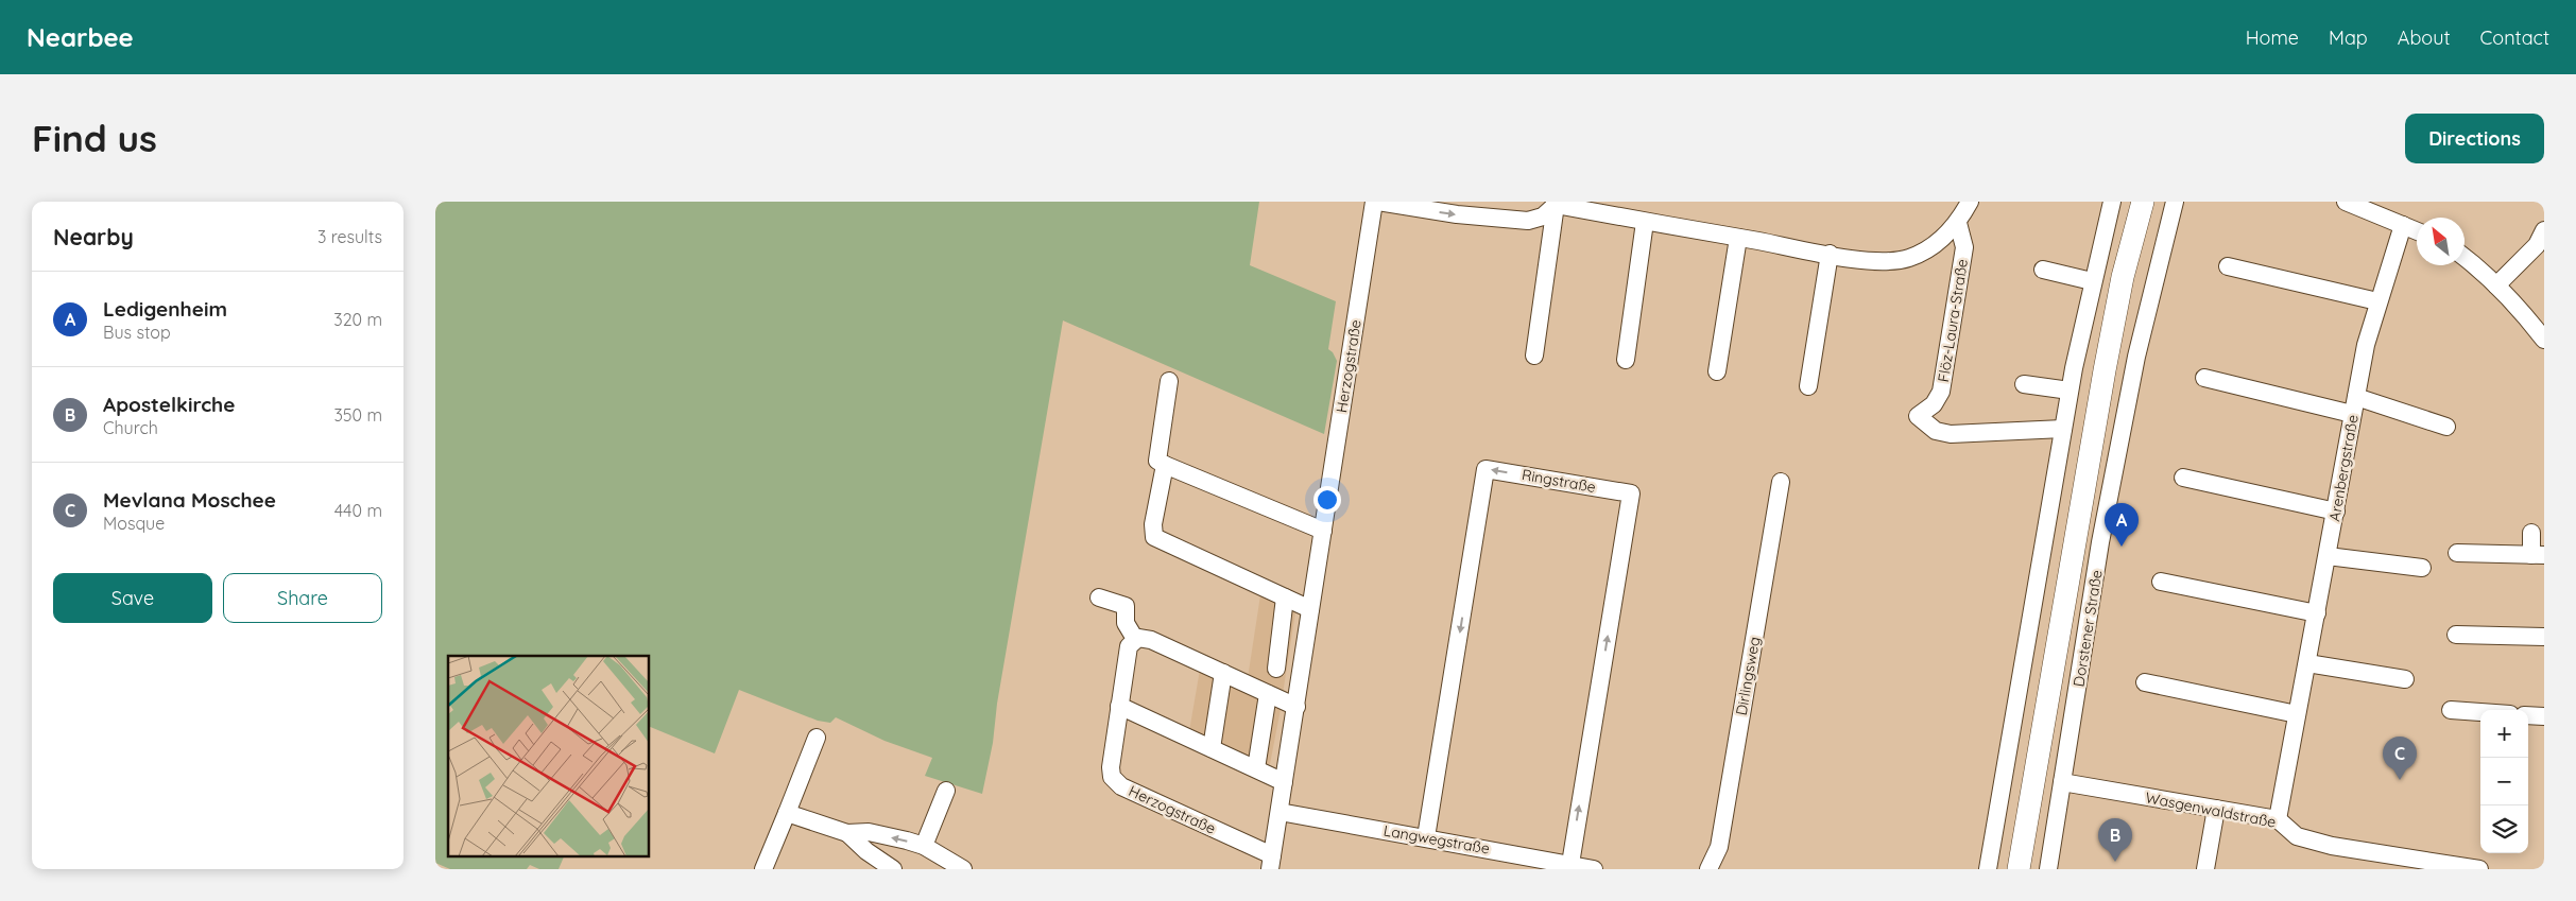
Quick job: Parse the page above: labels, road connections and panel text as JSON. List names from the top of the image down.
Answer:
{
  "streets": {
    "main road": ["Dorstener Straße"],
    "street": [
      "Flöz-Laura-Straße",
      "Herzogstraße",
      "Arenbergstraße",
      "Ringstraße",
      "Dirlingsweg",
      "Wasgenwaldstraße",
      "Langwegstraße"
    ]
  },
  "crossings": [
    ["Herzogstraße", "Langwegstraße"],
    ["Arenbergstraße", "Wasgenwaldstraße"],
    ["Ringstraße", "Langwegstraße"],
    ["Dorstener Straße", "Wasgenwaldstraße"]
  ],
  "north": "top left",
  "page": {
    "header": "Nearbee",
    "nav": [
      "Home",
      "Map",
      "About",
      "Contact"
    ],
    "buttons": [
      "Directions",
      ["Save", "Share"]
    ],
    "title": "Find us",
    "heading": ["Nearby", "3 results"],
    "list": [
      {
        "mark": "A",
        "name": "Ledigenheim",
        "note": "Bus stop",
        "value": "320 m"
      },
      {
        "mark": "B",
        "name": "Apostelkirche",
        "note": "Church",
        "value": "350 m"
      },
      {
        "mark": "C",
        "name": "Mevlana Moschee",
        "note": "Mosque",
        "value": "440 m"
      }
    ],
    "pins": ["A", "C", "B"],
    "map_buttons": ["+", "−"]
  }
}
